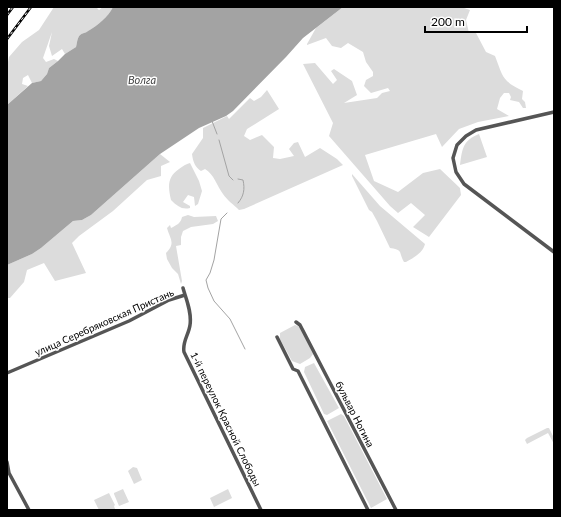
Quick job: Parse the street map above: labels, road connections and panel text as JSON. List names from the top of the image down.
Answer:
{
  "streets": {
    "street": ["улица Серебряковская Пристань", "бульвар Ногина", "1-й переулок Красной Слободы"]
  },
  "crossings": [
    ["улица Серебряковская Пристань", "1-й переулок Красной Слободы"]
  ],
  "water": ["Волга"],
  "scale_bar": "200 m"
}
